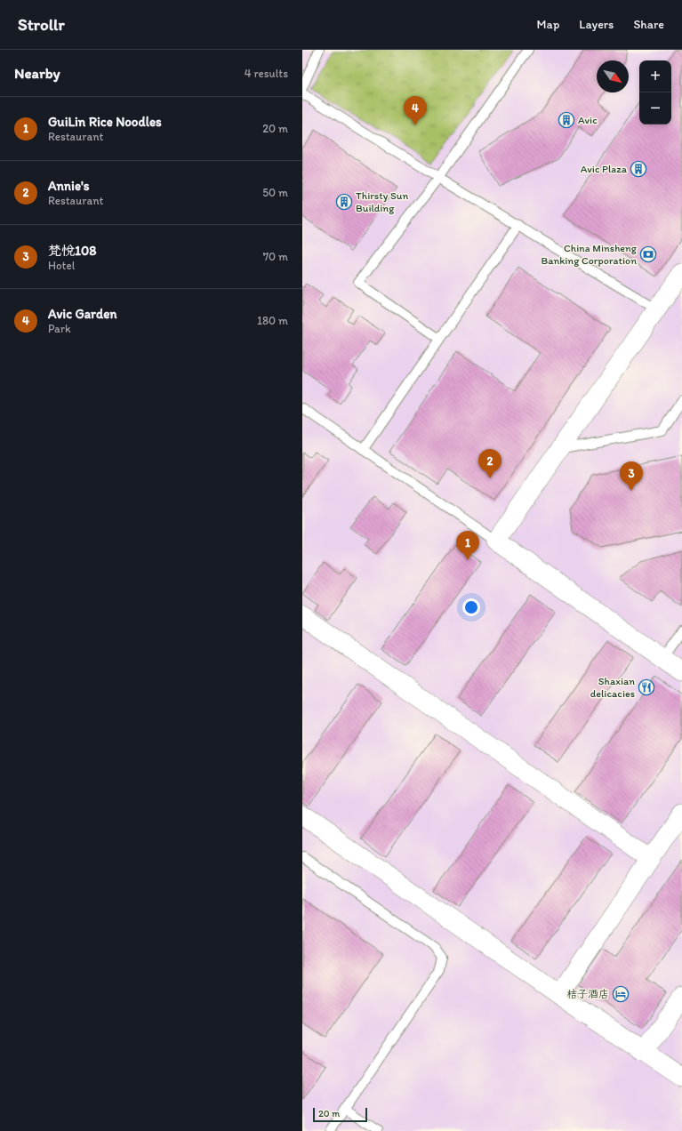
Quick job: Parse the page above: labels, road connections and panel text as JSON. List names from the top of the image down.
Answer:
{
  "places": {
    "building": ["Avic", "Avic Plaza", "Thirsty Sun Building"],
    "bank": ["China Minsheng Banking Corporation"],
    "restaurant": ["Shaxian delicacies"],
    "hotel": ["桔子酒店"]
  },
  "scale_bar": "20 m",
  "north": "bottom right",
  "page": {
    "header": "Strollr",
    "nav": ["Map", "Layers", "Share"],
    "heading": ["Nearby", "4 results"],
    "map_buttons": ["+", "−"],
    "list": [
      {
        "mark": "1",
        "name": "GuiLin Rice Noodles",
        "note": "Restaurant",
        "value": "20 m"
      },
      {
        "mark": "2",
        "name": "Annie's",
        "note": "Restaurant",
        "value": "50 m"
      },
      {
        "mark": "3",
        "name": "梵悦108",
        "note": "Hotel",
        "value": "70 m"
      },
      {
        "mark": "4",
        "name": "Avic Garden",
        "note": "Park",
        "value": "180 m"
      }
    ],
    "pins": [
      "4",
      "2",
      "3",
      "1"
    ],
    "scale": "20 m"
  }
}
